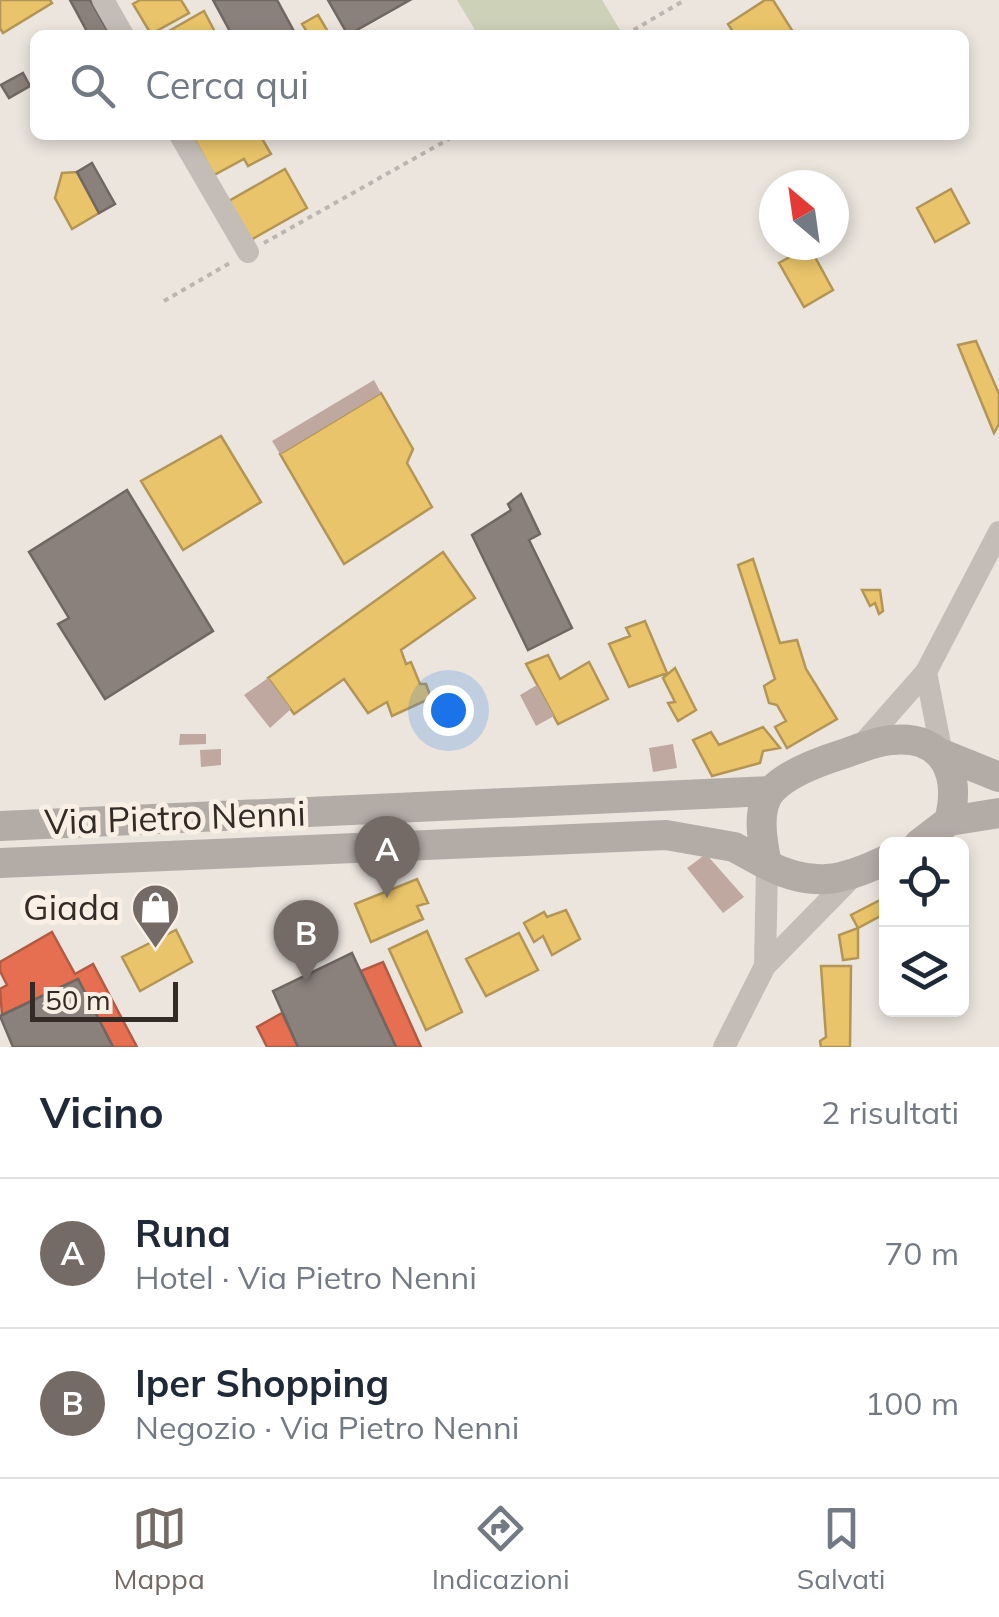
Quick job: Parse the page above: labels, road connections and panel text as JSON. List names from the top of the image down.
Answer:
{
  "streets": {
    "main road": ["Via Pietro Nenni"]
  },
  "places": {
    "shop": ["Giada"]
  },
  "scale_bar": "50 m",
  "north": "top left",
  "page": {
    "search": "Cerca qui",
    "pins": ["A", "B"],
    "scale": "50 m",
    "heading": ["Vicino", "2 risultati"],
    "list": [
      {
        "mark": "A",
        "name": "Runa",
        "note": "Hotel · Via Pietro Nenni",
        "value": "70 m"
      },
      {
        "mark": "B",
        "name": "Iper Shopping",
        "note": "Negozio · Via Pietro Nenni",
        "value": "100 m"
      }
    ],
    "nav": ["Mappa", "Indicazioni", "Salvati"]
  }
}
